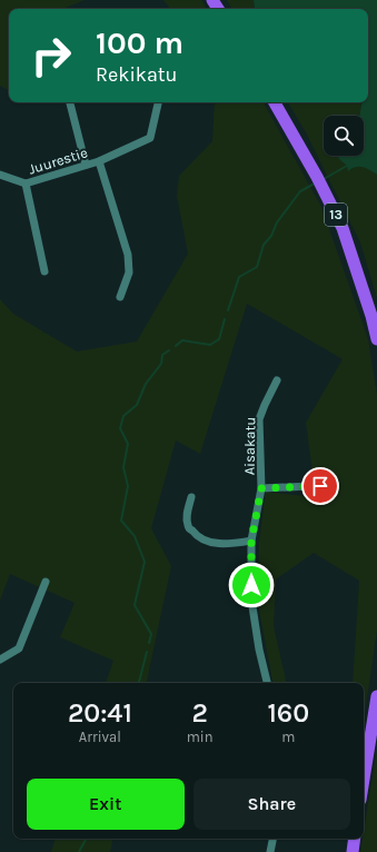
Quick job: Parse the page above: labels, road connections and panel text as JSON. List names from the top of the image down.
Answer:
{
  "streets": {
    "highway": ["13"],
    "street": ["Juurestie", "Aisakatu"]
  },
  "page": {
    "turn": ["100 m", "Rekikatu"],
    "eta": [
      "20:41",
      "Arrival",
      "2",
      "min",
      "160",
      "m"
    ],
    "buttons": ["Exit", "Share"]
  }
}
